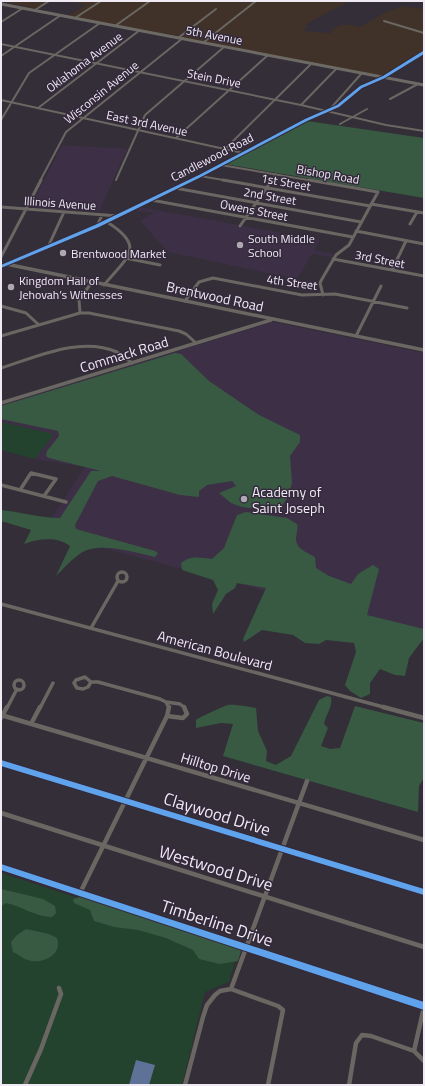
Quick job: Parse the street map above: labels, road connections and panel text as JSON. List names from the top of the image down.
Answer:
{
  "streets": {
    "main road": ["5th Avenue"],
    "street": [
      "Oklahoma Avenue",
      "Stein Drive",
      "Wisconsin Avenue",
      "East 3rd Avenue",
      "Candlewood Road",
      "Bishop Road",
      "1st Street",
      "2nd Street",
      "Illinois Avenue",
      "Owens Street",
      "3rd Street",
      "4th Street",
      "Brentwood Road",
      "Commack Road",
      "American Boulevard",
      "Hilltop Drive",
      "Claywood Drive",
      "Westwood Drive",
      "Timberline Drive"
    ]
  },
  "crossings": [
    ["5th Avenue", "Oklahoma Avenue"],
    ["5th Avenue", "Wisconsin Avenue"],
    ["5th Avenue", "Candlewood Road"],
    ["Oklahoma Avenue", "Stein Drive"],
    ["Oklahoma Avenue", "East 3rd Avenue"],
    ["Stein Drive", "Wisconsin Avenue"],
    ["Stein Drive", "Candlewood Road"],
    ["Wisconsin Avenue", "East 3rd Avenue"],
    ["Wisconsin Avenue", "Illinois Avenue"],
    ["East 3rd Avenue", "Candlewood Road"],
    ["Candlewood Road", "Bishop Road"],
    ["Candlewood Road", "1st Street"],
    ["Candlewood Road", "2nd Street"],
    ["Candlewood Road", "Illinois Avenue"],
    ["Candlewood Road", "Owens Street"],
    ["Candlewood Road", "Brentwood Road"],
    ["Bishop Road", "1st Street"],
    ["Bishop Road", "2nd Street"],
    ["Bishop Road", "Owens Street"],
    ["4th Street", "Brentwood Road"],
    ["Brentwood Road", "Commack Road"]
  ],
  "places": [
    "South Middle School",
    "Brentwood Market",
    "Kingdom Hall of Jehovah’s Witnesses",
    "Academy of Saint Joseph"
  ]
}
